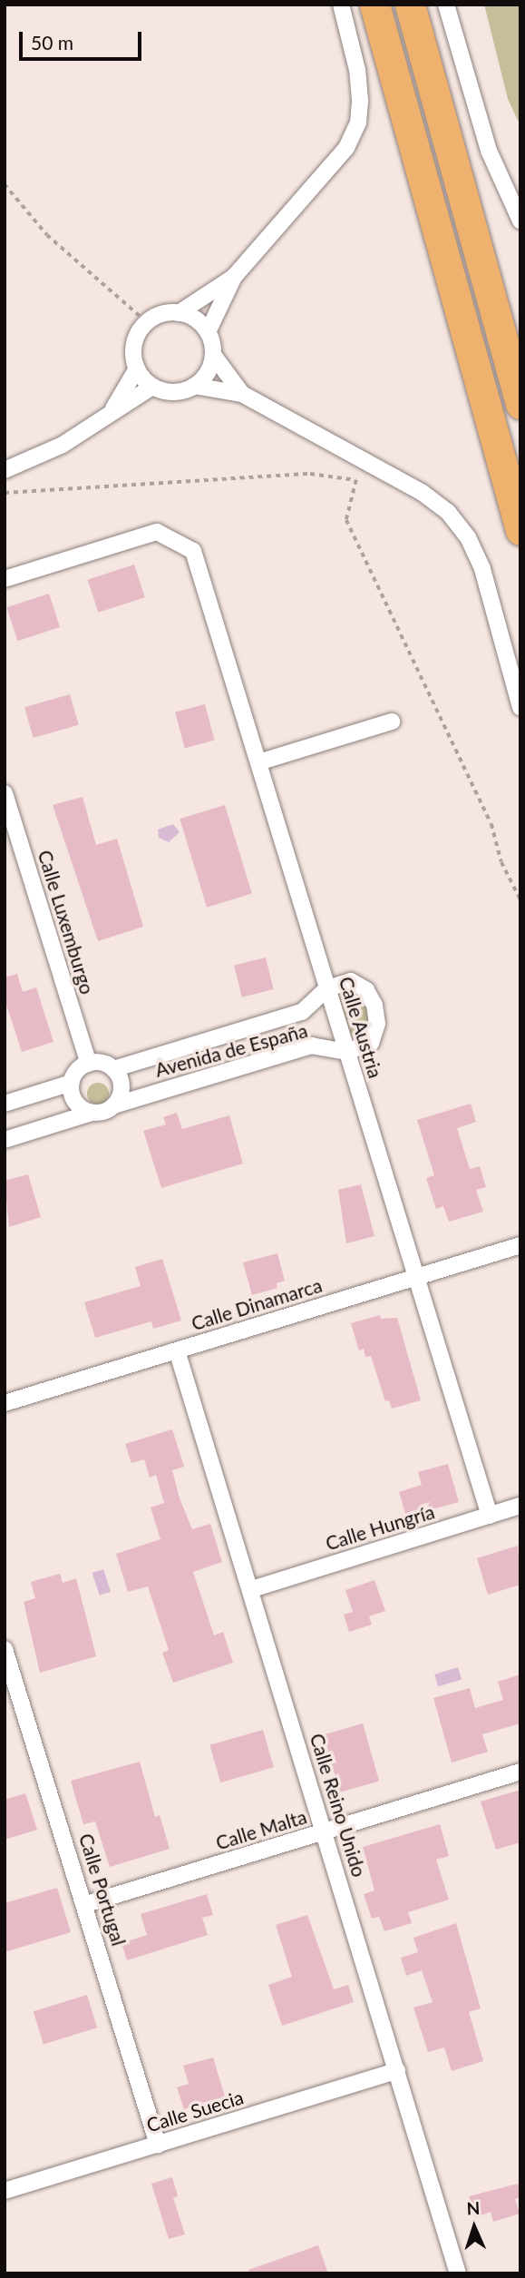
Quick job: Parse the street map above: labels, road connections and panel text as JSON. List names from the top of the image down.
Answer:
{
  "streets": {
    "street": [
      "Calle Luxemburgo",
      "Calle Austria",
      "Avenida de España",
      "Calle Dinamarca",
      "Calle Hungría",
      "Calle Reino Unido",
      "Calle Malta",
      "Calle Portugal",
      "Calle Suecia"
    ]
  },
  "crossings": [
    ["Calle Luxemburgo", "Avenida de España"],
    ["Calle Austria", "Avenida de España"],
    ["Calle Austria", "Calle Dinamarca"],
    ["Calle Austria", "Calle Hungría"],
    ["Calle Dinamarca", "Calle Reino Unido"],
    ["Calle Hungría", "Calle Reino Unido"],
    ["Calle Reino Unido", "Calle Malta"],
    ["Calle Reino Unido", "Calle Suecia"],
    ["Calle Malta", "Calle Portugal"],
    ["Calle Portugal", "Calle Suecia"]
  ],
  "scale_bar": "50 m",
  "north": "top"
}
